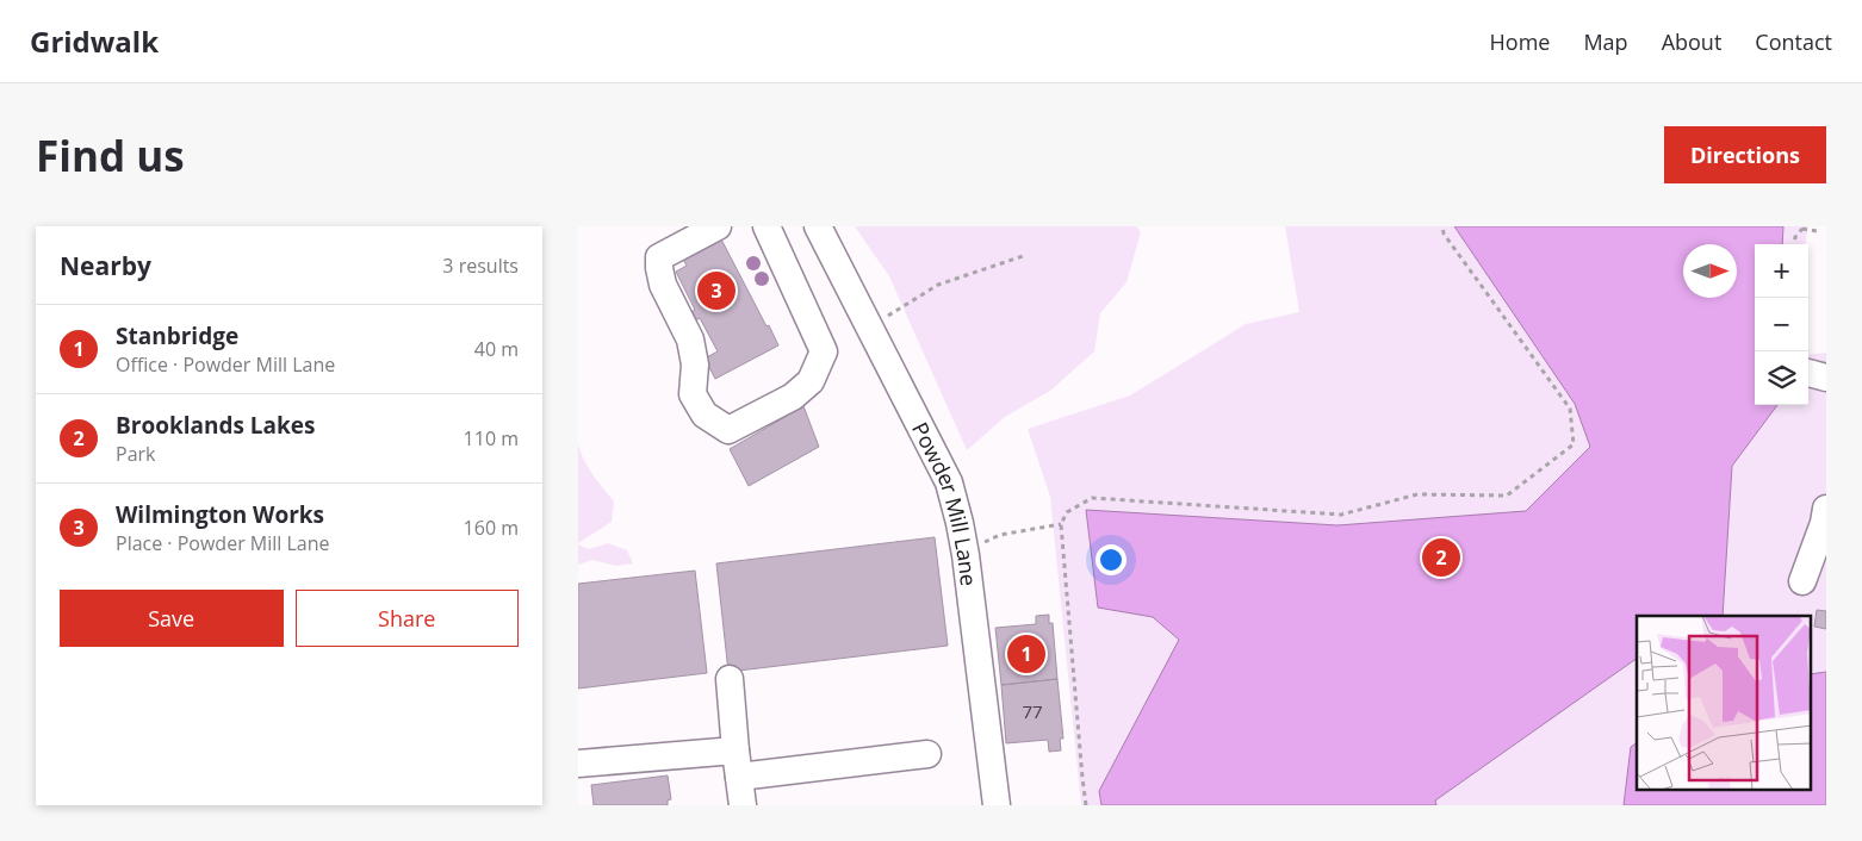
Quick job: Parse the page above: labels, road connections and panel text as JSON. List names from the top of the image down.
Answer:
{
  "streets": {
    "street": ["Powder Mill Lane"]
  },
  "house_numbers": ["77"],
  "north": "right",
  "page": {
    "header": "Gridwalk",
    "nav": [
      "Home",
      "Map",
      "About",
      "Contact"
    ],
    "buttons": [
      "Directions",
      ["Save", "Share"]
    ],
    "title": "Find us",
    "heading": ["Nearby", "3 results"],
    "map_buttons": ["+", "−"],
    "pins": ["3", "2", "1"],
    "list": [
      {
        "mark": "1",
        "name": "Stanbridge",
        "note": "Office · Powder Mill Lane",
        "value": "40 m"
      },
      {
        "mark": "2",
        "name": "Brooklands Lakes",
        "note": "Park",
        "value": "110 m"
      },
      {
        "mark": "3",
        "name": "Wilmington Works",
        "note": "Place · Powder Mill Lane",
        "value": "160 m"
      }
    ]
  }
}
